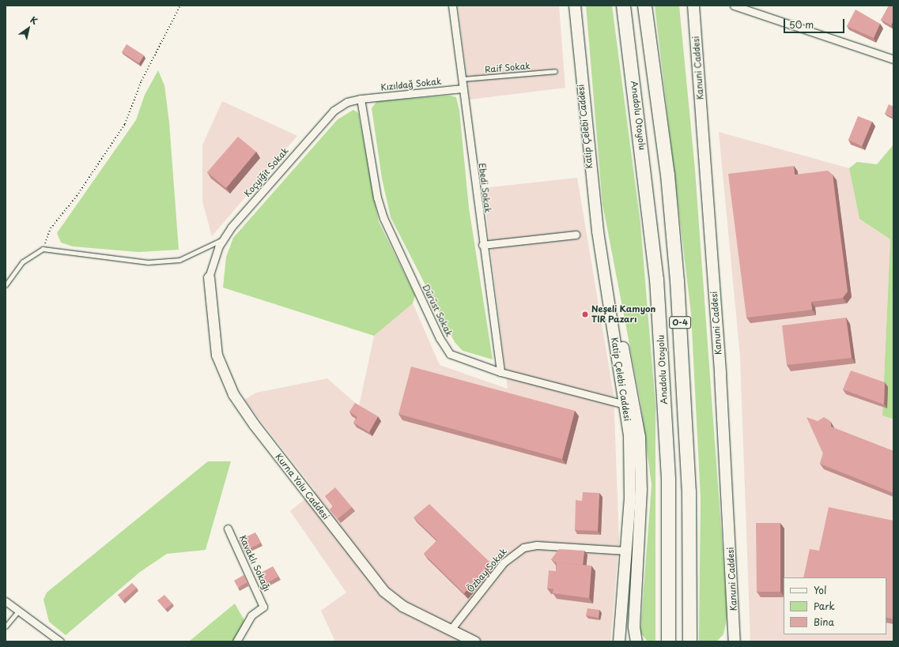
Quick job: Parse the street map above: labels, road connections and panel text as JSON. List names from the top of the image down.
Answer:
{
  "streets": {
    "highway": ["Anadolu Otoyolu", "O-4"],
    "main road": ["Kanuni Caddesi", "Katip Çelebi Caddesi"],
    "street": [
      "Kızıldağ Sokak",
      "Koçyiğit Sokak",
      "Ebedi Sokak",
      "Dürüst Sokak",
      "Kurna Yolu Caddesi",
      "Kavaklı Sokağı",
      "Özbay Sokak"
    ],
    "lane": ["Raif Sokak"]
  },
  "crossings": [
    ["Raif Sokak", "Ebedi Sokak"],
    ["Kızıldağ Sokak", "Koçyiğit Sokak"],
    ["Kızıldağ Sokak", "Ebedi Sokak"],
    ["Kızıldağ Sokak", "Dürüst Sokak"],
    ["Katip Çelebi Caddesi", "Dürüst Sokak"],
    ["Katip Çelebi Caddesi", "Özbay Sokak"],
    ["Koçyiğit Sokak", "Dürüst Sokak"],
    ["Koçyiğit Sokak", "Kurna Yolu Caddesi"],
    ["Ebedi Sokak", "Dürüst Sokak"],
    ["Kurna Yolu Caddesi", "Özbay Sokak"]
  ],
  "places": ["Neşeli Kamyon TIR Pazarı"],
  "legend": ["Yol", "Park", "Bina"],
  "scale_bar": "50 m",
  "north": "top right"
}
